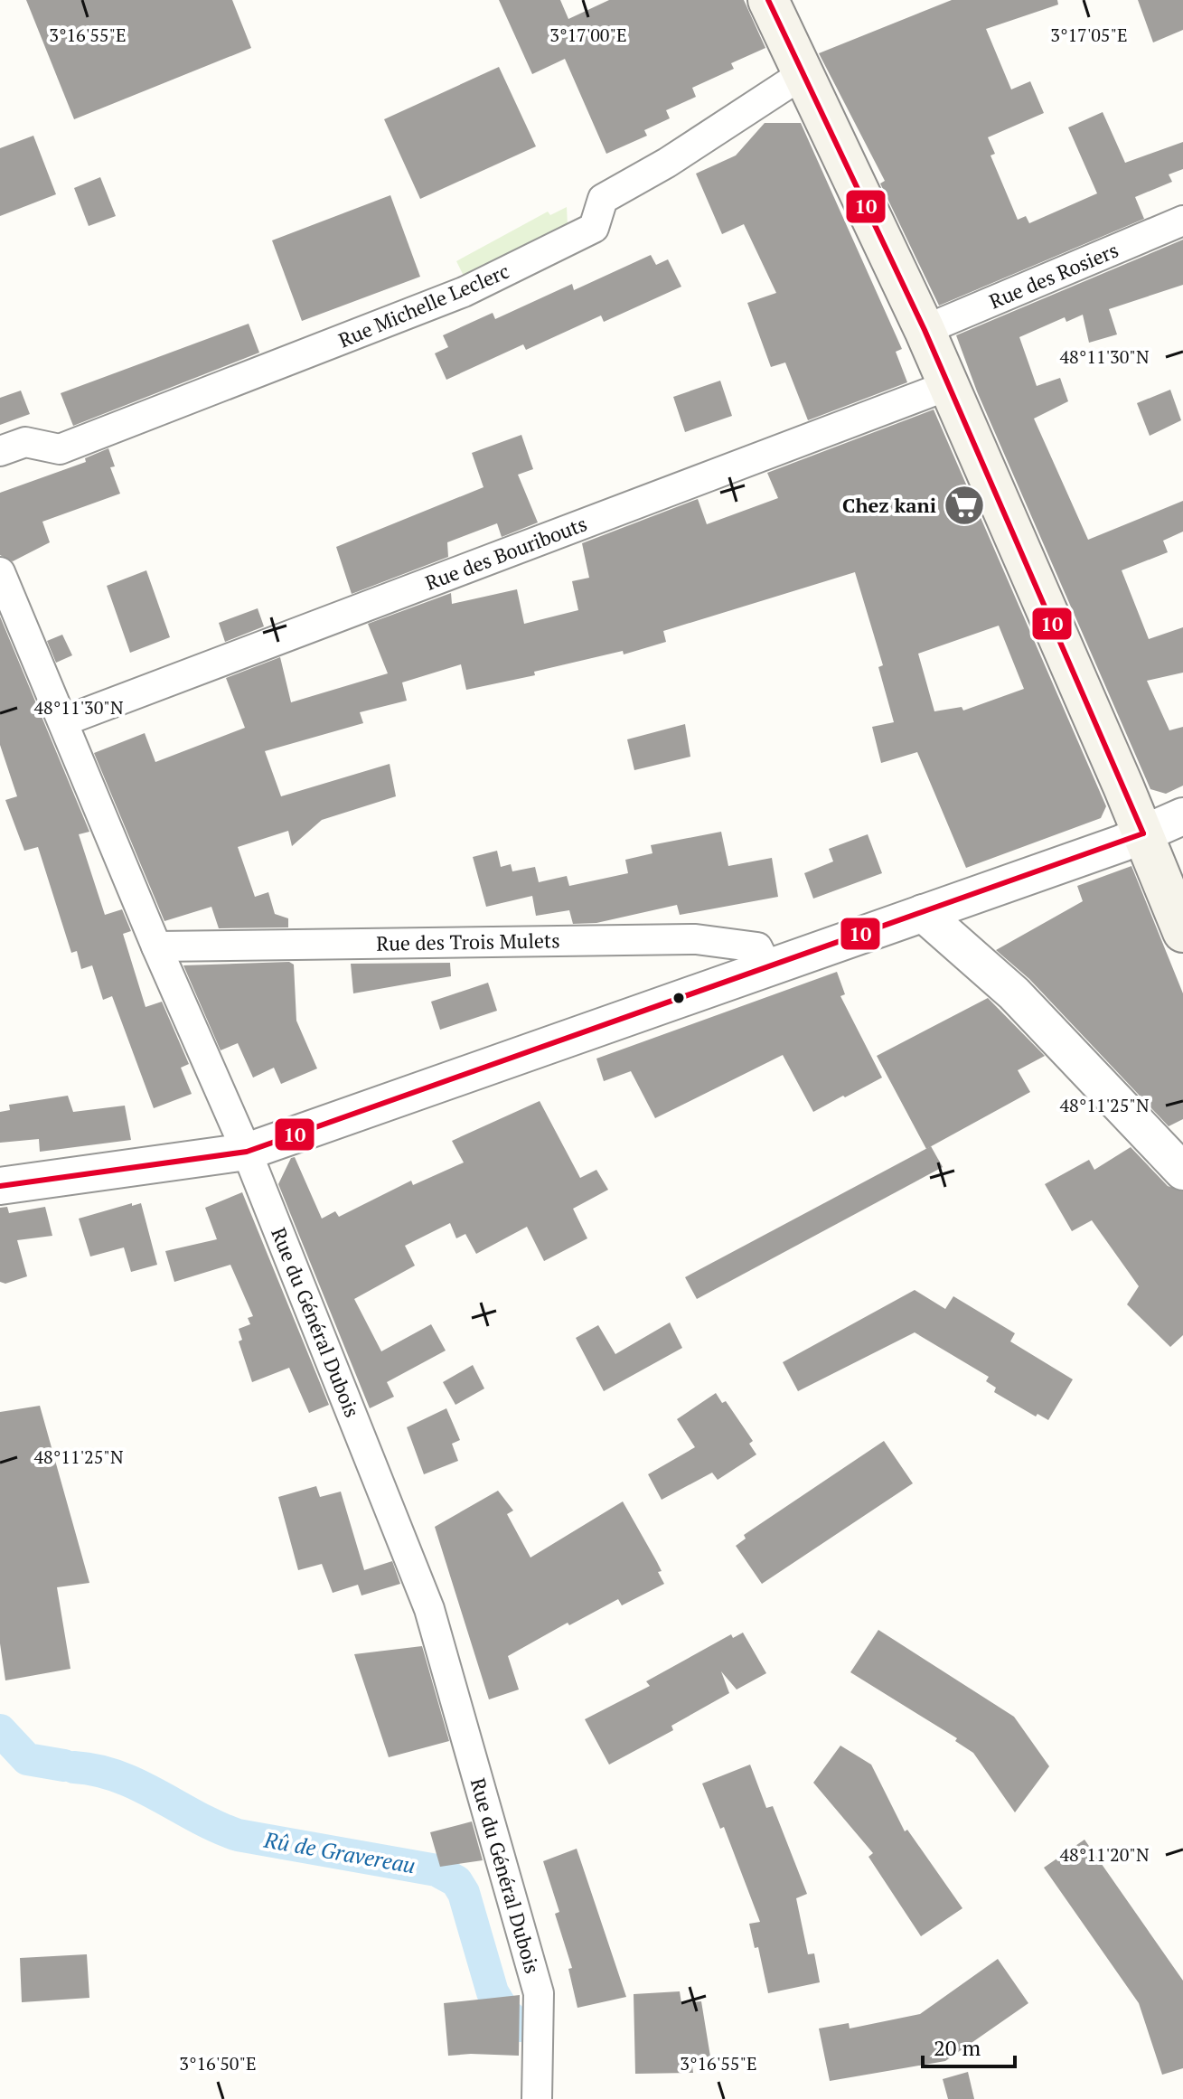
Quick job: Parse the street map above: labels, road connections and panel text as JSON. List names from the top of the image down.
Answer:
{
  "streets": {
    "street": [
      "Rue des Rosiers",
      "Rue Michelle Leclerc",
      "Rue des Bouribouts",
      "Rue des Trois Mulets",
      "Rue du Général Dubois"
    ]
  },
  "crossings": [
    ["Rue des Bouribouts", "Rue du Général Dubois"],
    ["Rue des Trois Mulets", "Rue du Général Dubois"]
  ],
  "water": ["Rû de Gravereau"],
  "places": {
    "supermarket": ["Chez kani"]
  },
  "lines": ["transit line 10"],
  "scale_bar": "20 m",
  "coordinates": [
    "3°16'55\"E",
    "3°17'00\"E",
    "3°17'05\"E",
    "48°11'30\"N",
    "48°11'25\"N",
    "48°11'20\"N",
    "3°16'50\"E"
  ]
}
